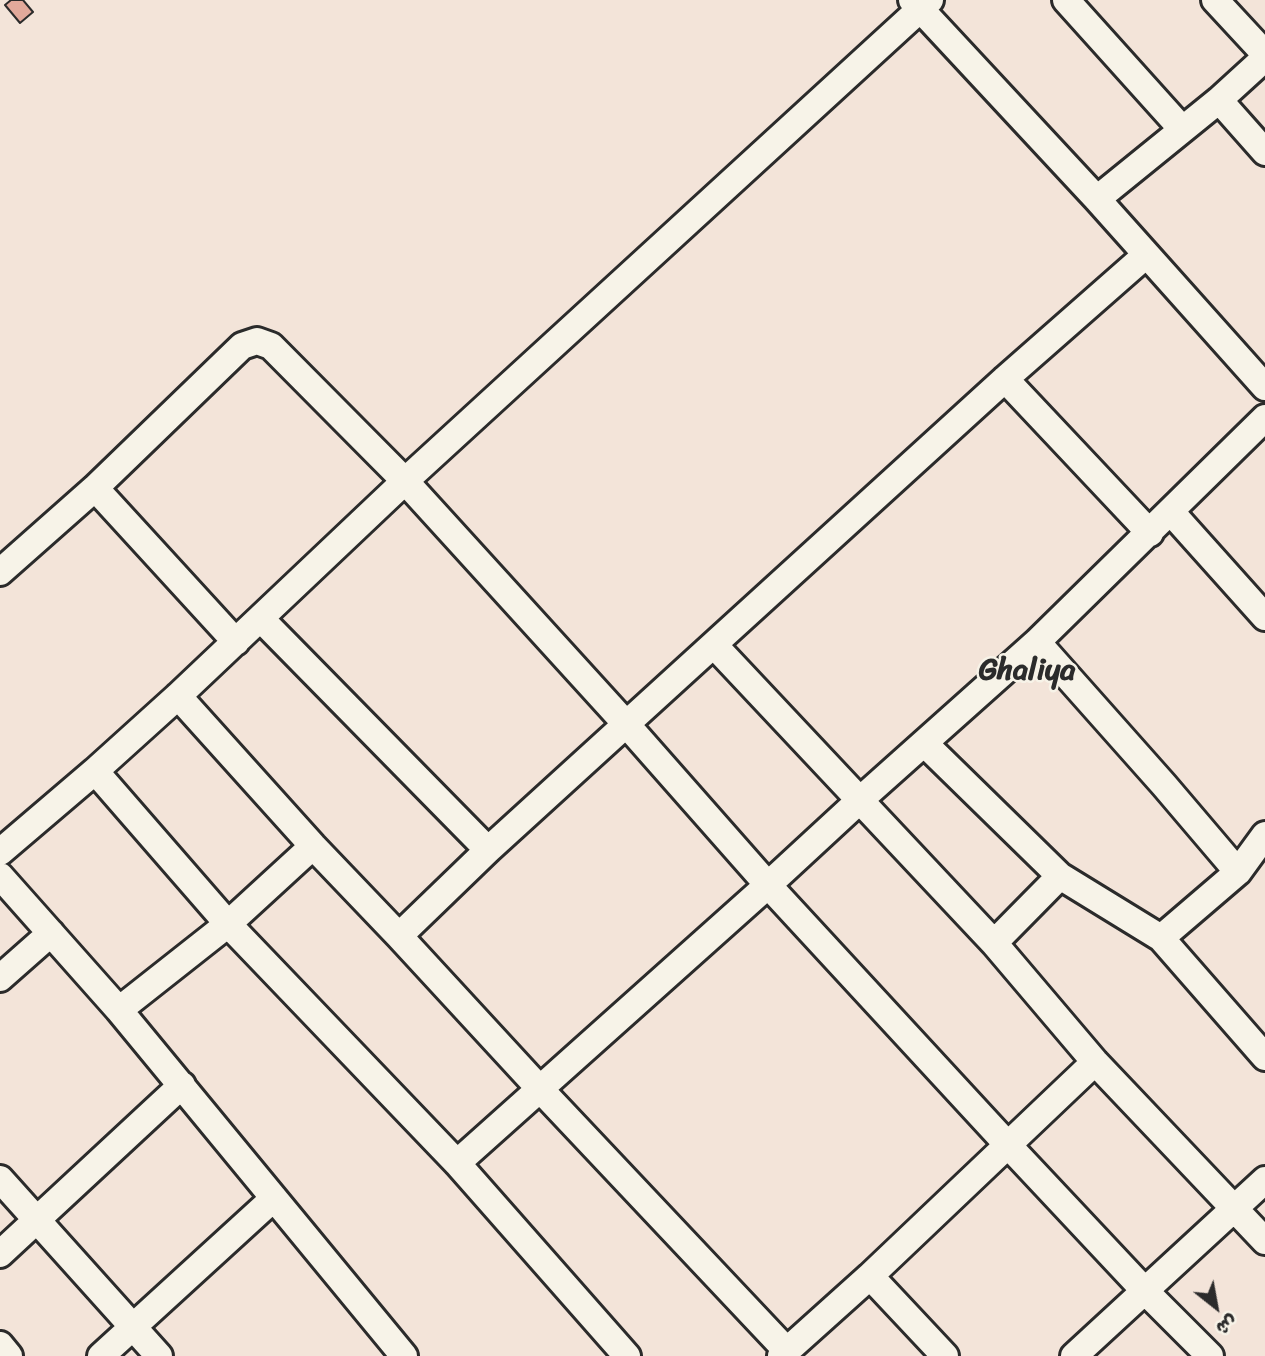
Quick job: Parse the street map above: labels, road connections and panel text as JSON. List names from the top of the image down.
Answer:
{
  "districts": ["Ghaliya"],
  "north": "bottom right"
}
